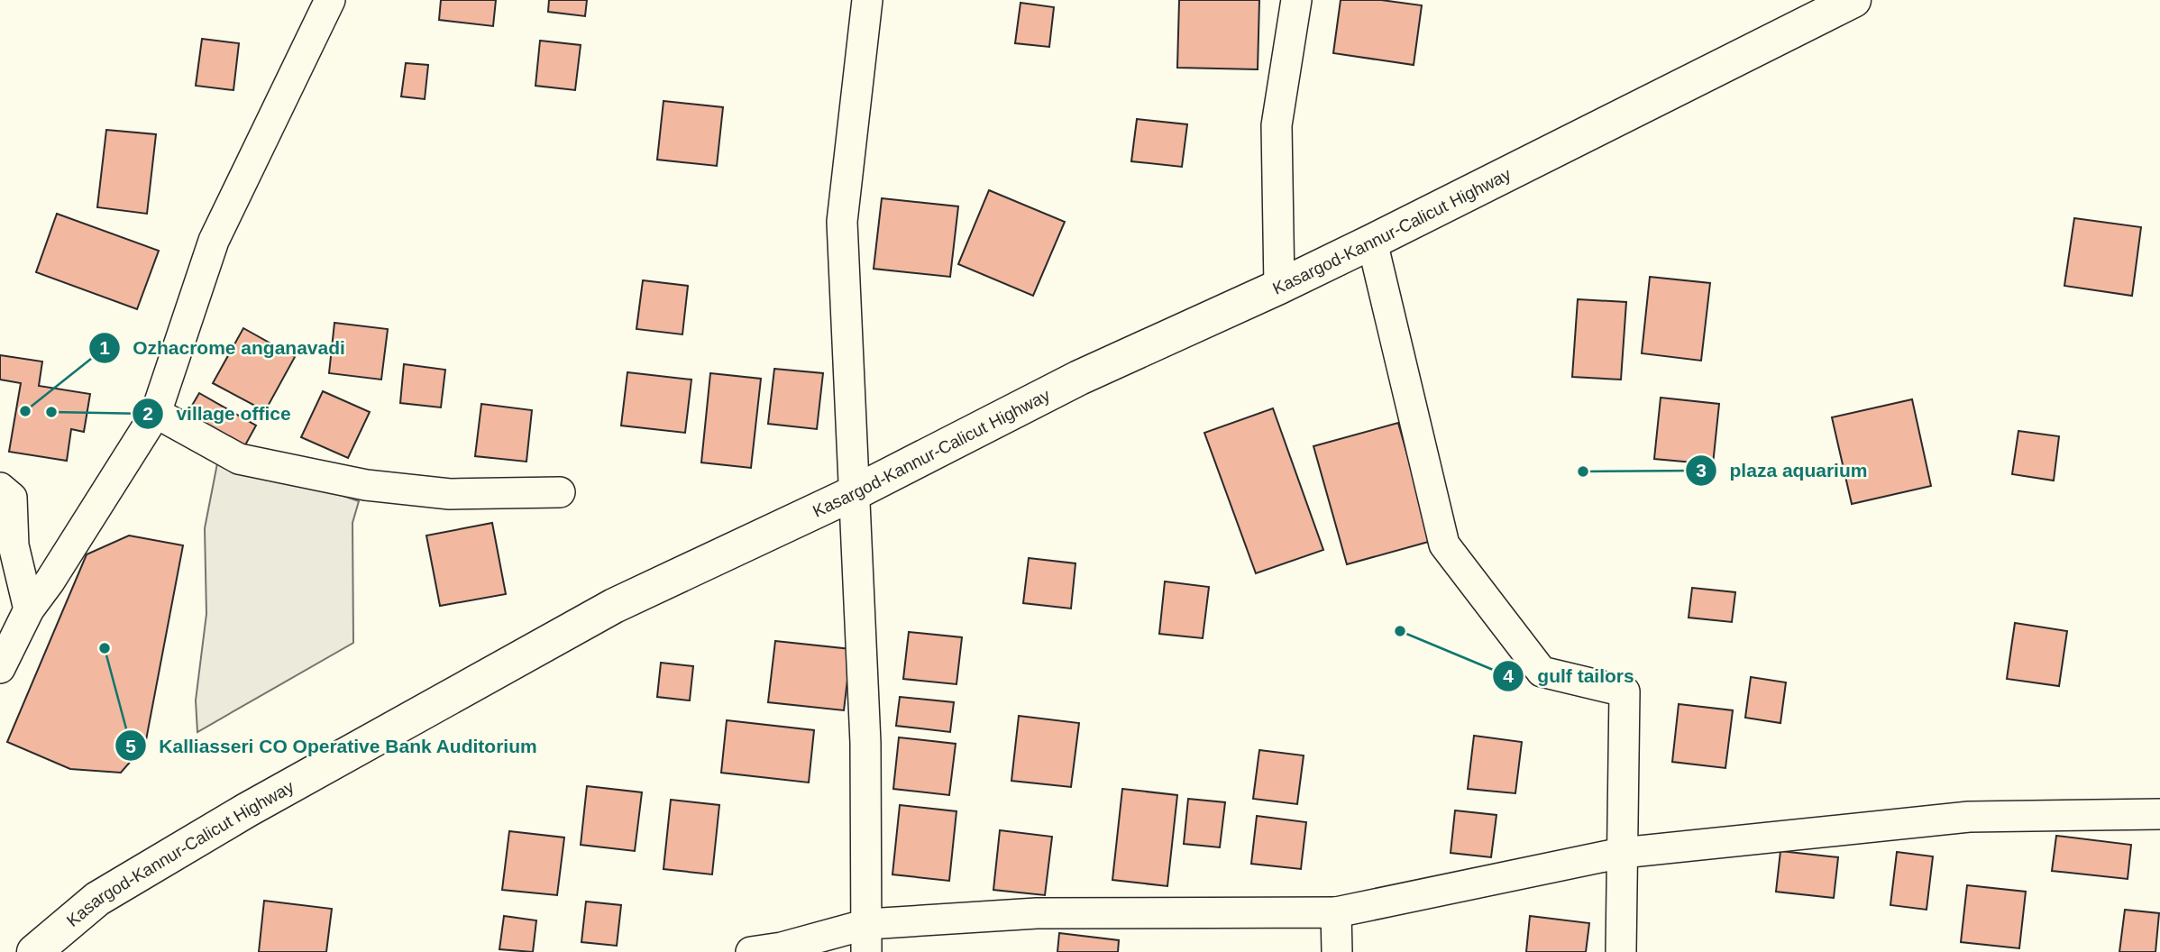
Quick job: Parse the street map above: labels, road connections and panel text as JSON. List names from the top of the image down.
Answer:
{
  "streets": {
    "highway": ["Kasargod-Kannur-Calicut Highway"]
  },
  "places": [
    "Ozhacrome anganavadi",
    "village office",
    "plaza aquarium",
    "gulf tailors",
    "Kalliasseri CO Operative Bank Auditorium"
  ]
}
